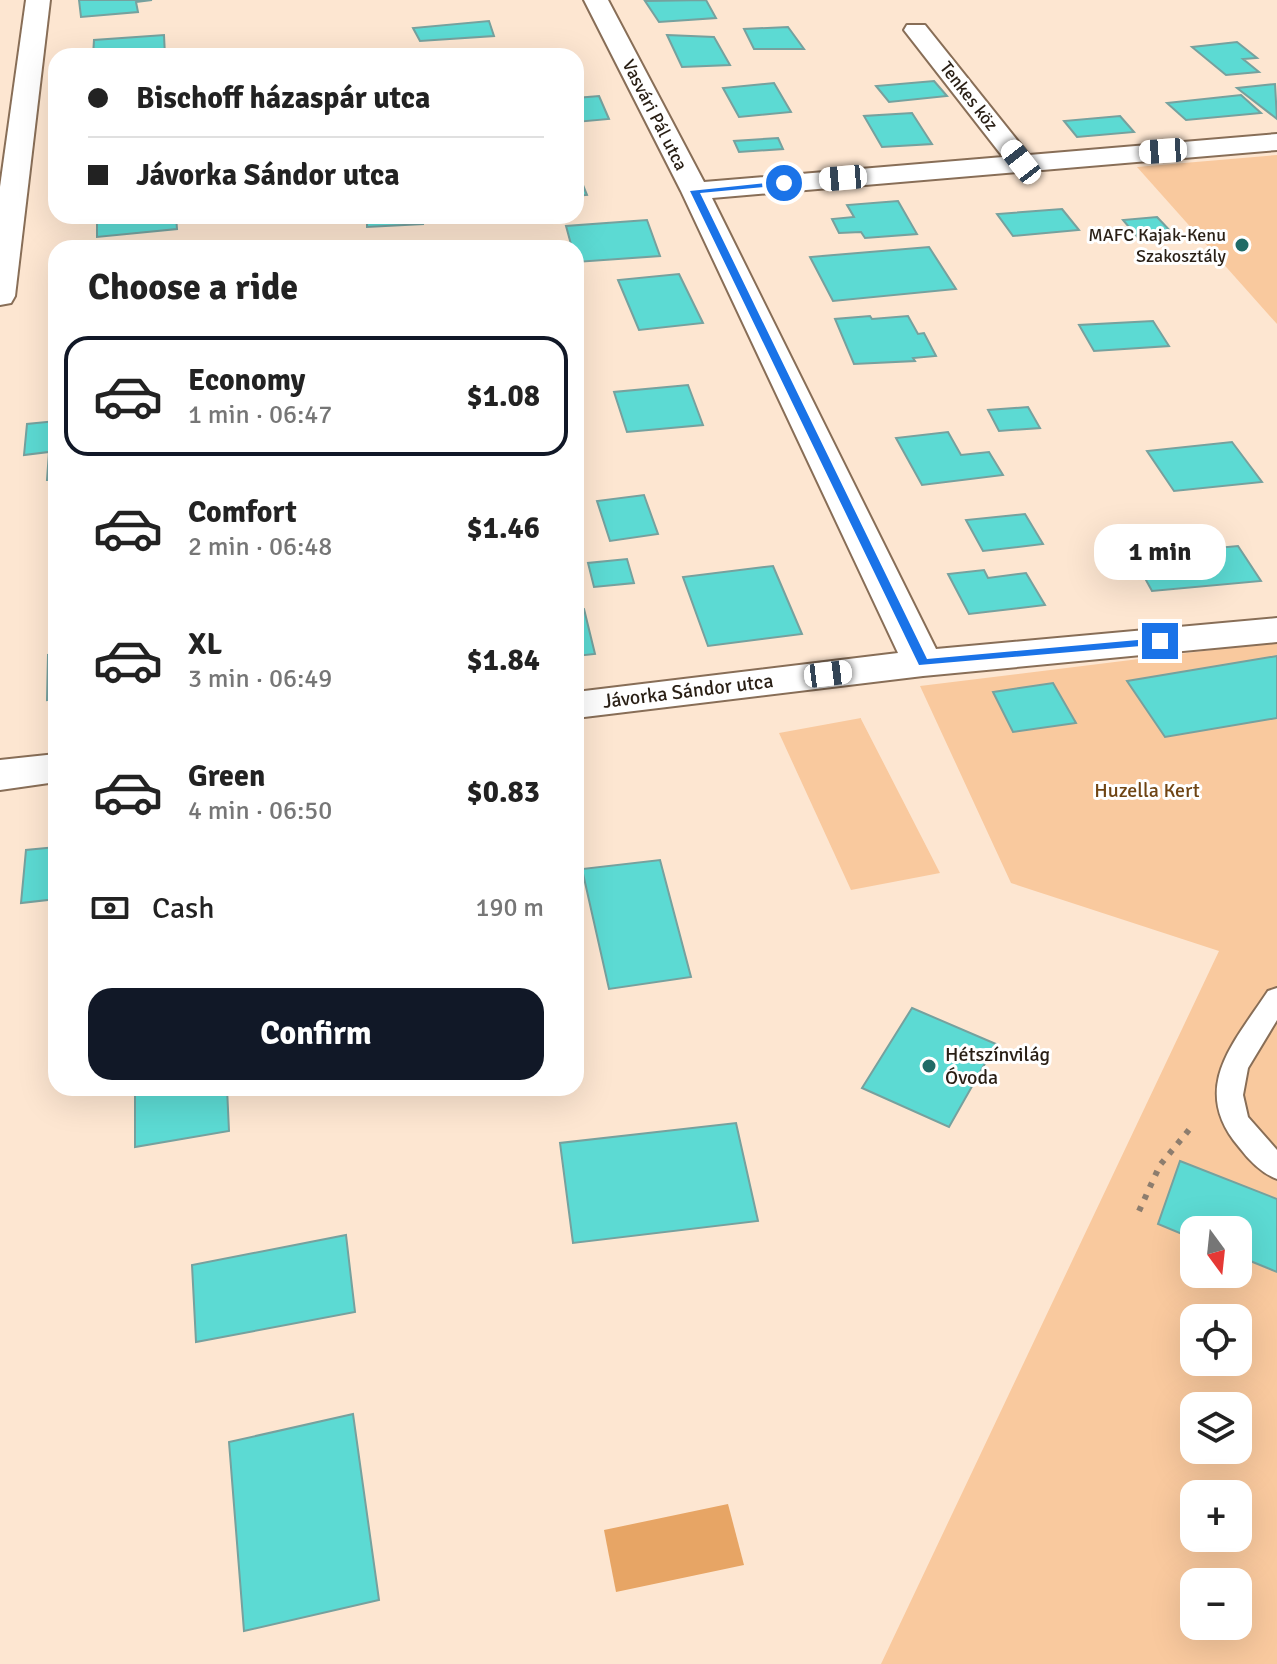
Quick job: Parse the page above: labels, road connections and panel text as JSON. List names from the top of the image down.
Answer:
{
  "streets": {
    "street": ["Tenkes köz", "Vasvári Pál utca", "Jávorka Sándor utca"]
  },
  "crossings": [
    ["Vasvári Pál utca", "Jávorka Sándor utca"]
  ],
  "parks": ["Huzella Kert"],
  "places": ["MAFC Kajak-Kenu Szakosztály", "Hétszínvilág Óvoda"],
  "north": "bottom",
  "page": {
    "banner": ["Bischoff házaspár utca", "Jávorka Sándor utca"],
    "heading": "Choose a ride",
    "list": [
      {
        "name": "Economy",
        "note": "1 min · 06:47",
        "value": "$1.08"
      },
      {
        "name": "Comfort",
        "note": "2 min · 06:48",
        "value": "$1.46"
      },
      {
        "name": "XL",
        "note": "3 min · 06:49",
        "value": "$1.84"
      },
      {
        "name": "Green",
        "note": "4 min · 06:50",
        "value": "$0.83"
      }
    ],
    "bubble": "1 min",
    "pay": ["Cash", "190 m"],
    "buttons": "Confirm",
    "map_buttons": ["+", "−"]
  }
}
